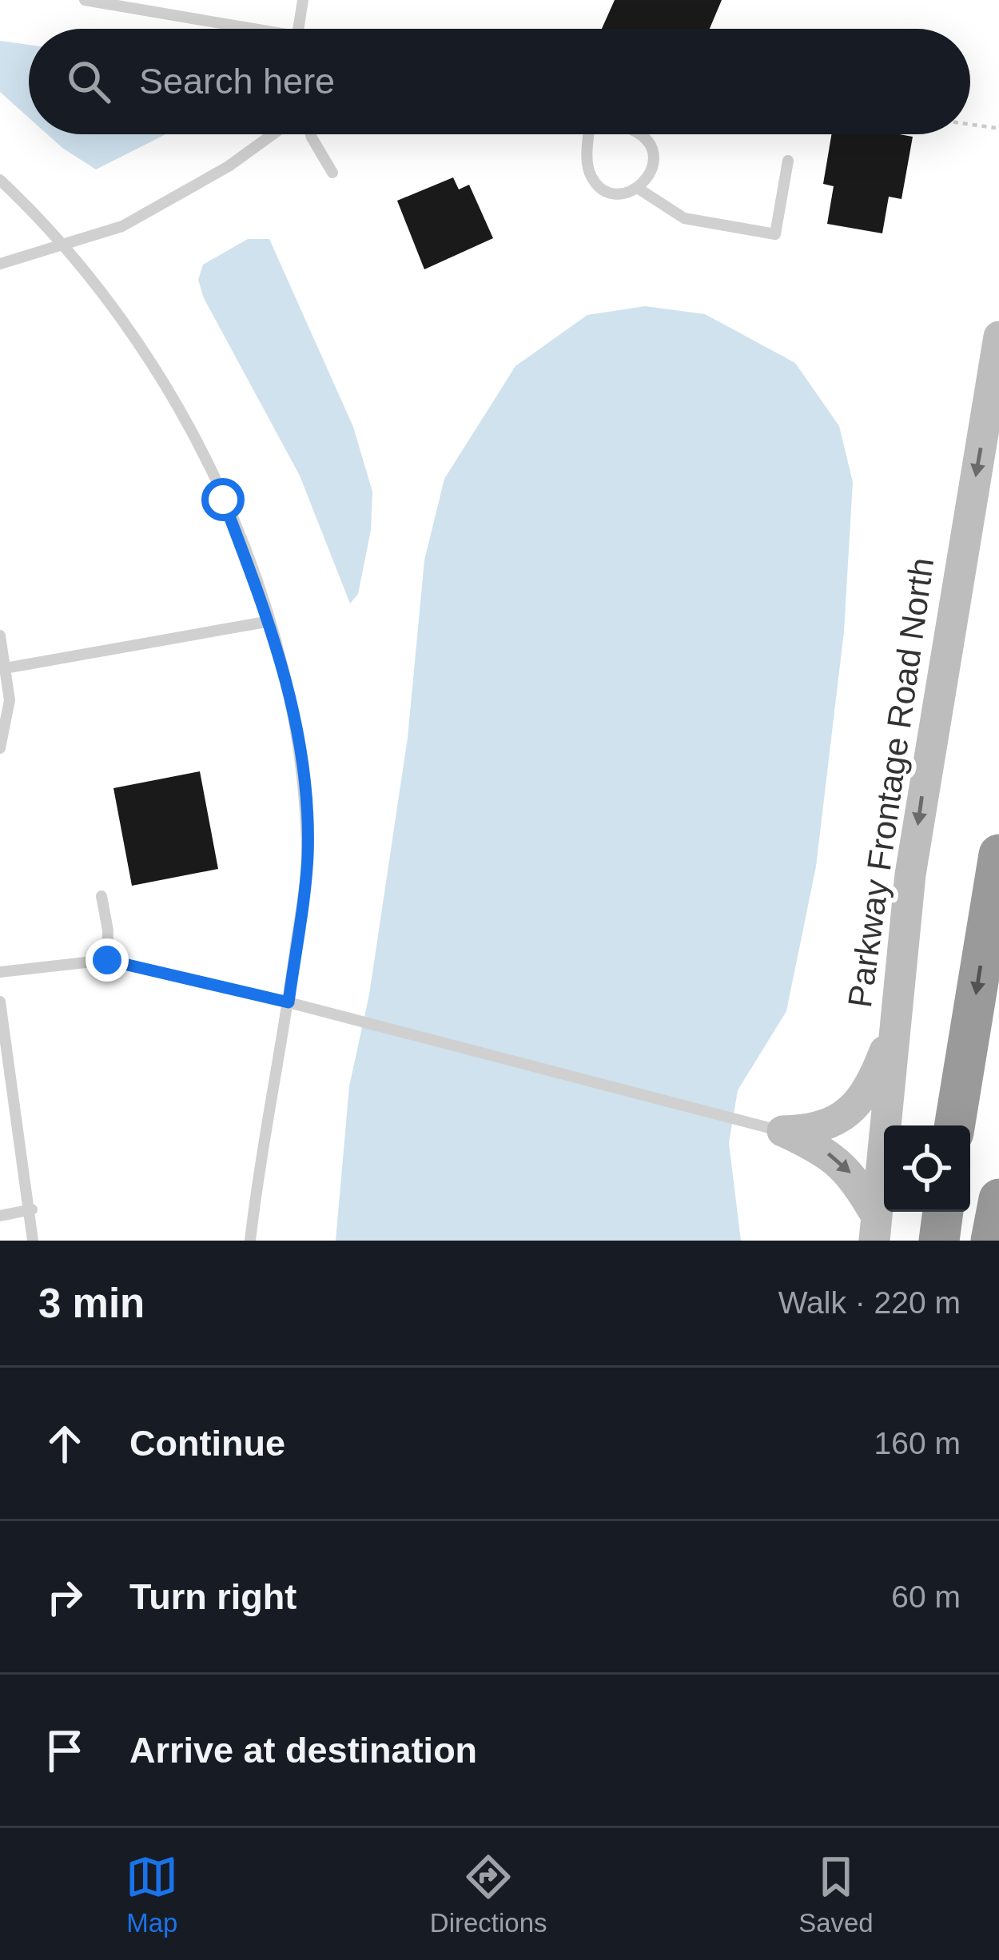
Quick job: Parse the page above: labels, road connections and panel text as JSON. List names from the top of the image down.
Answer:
{
  "streets": {
    "main road": ["Parkway Frontage Road North"]
  },
  "one_way": ["Parkway Frontage Road North"],
  "page": {
    "search": "Search here",
    "heading": ["3 min", "Walk · 220 m"],
    "list": [
      ["Continue", "160 m"],
      ["Turn right", "60 m"],
      "Arrive at destination"
    ],
    "nav": ["Map", "Directions", "Saved"]
  }
}
